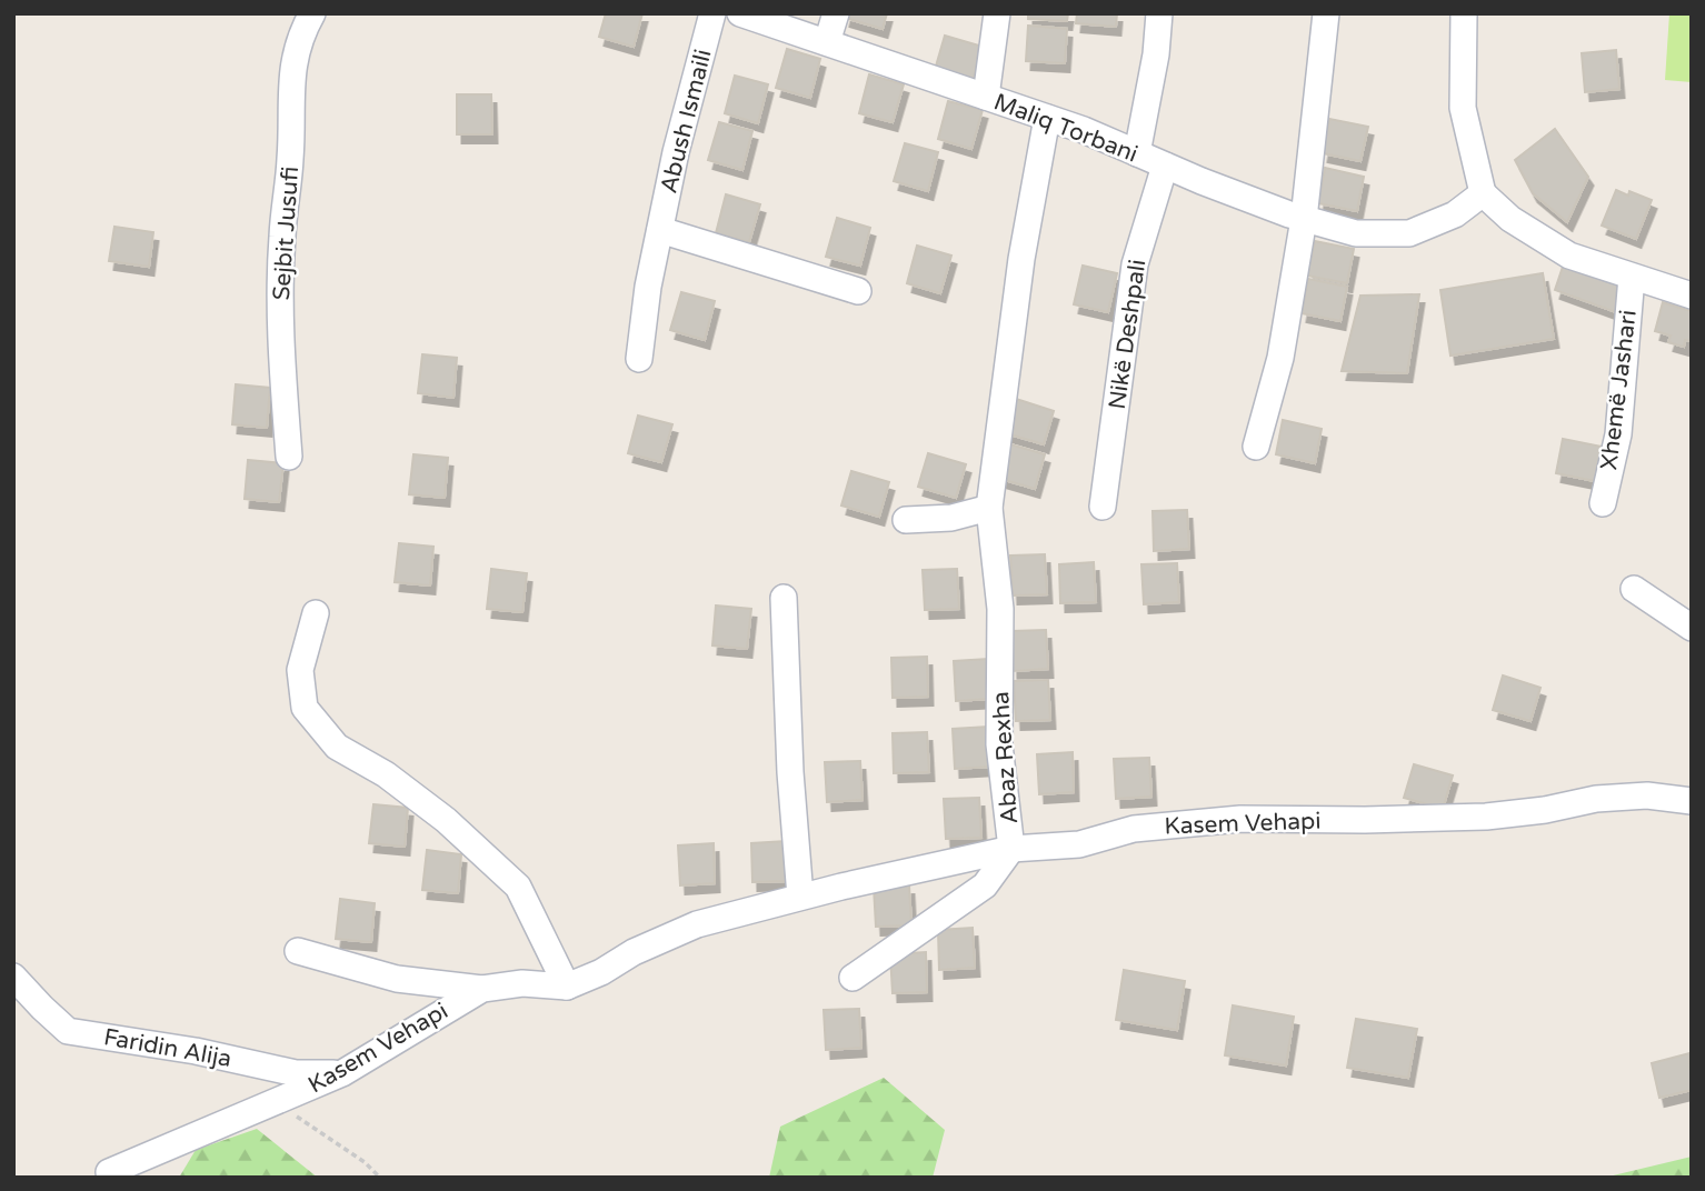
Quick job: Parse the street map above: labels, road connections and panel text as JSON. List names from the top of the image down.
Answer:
{
  "streets": {
    "street": [
      "Abush Ismaili",
      "Maliq Torbani",
      "Sejbit Jusufi",
      "Nikë Deshpali",
      "Xhemë Jashari",
      "Abaz Rexha",
      "Kasem Vehapi",
      "Faridin Alija"
    ]
  },
  "crossings": [
    ["Maliq Torbani", "Nikë Deshpali"],
    ["Maliq Torbani", "Xhemë Jashari"],
    ["Maliq Torbani", "Abaz Rexha"],
    ["Abaz Rexha", "Kasem Vehapi"],
    ["Kasem Vehapi", "Faridin Alija"]
  ]
}
